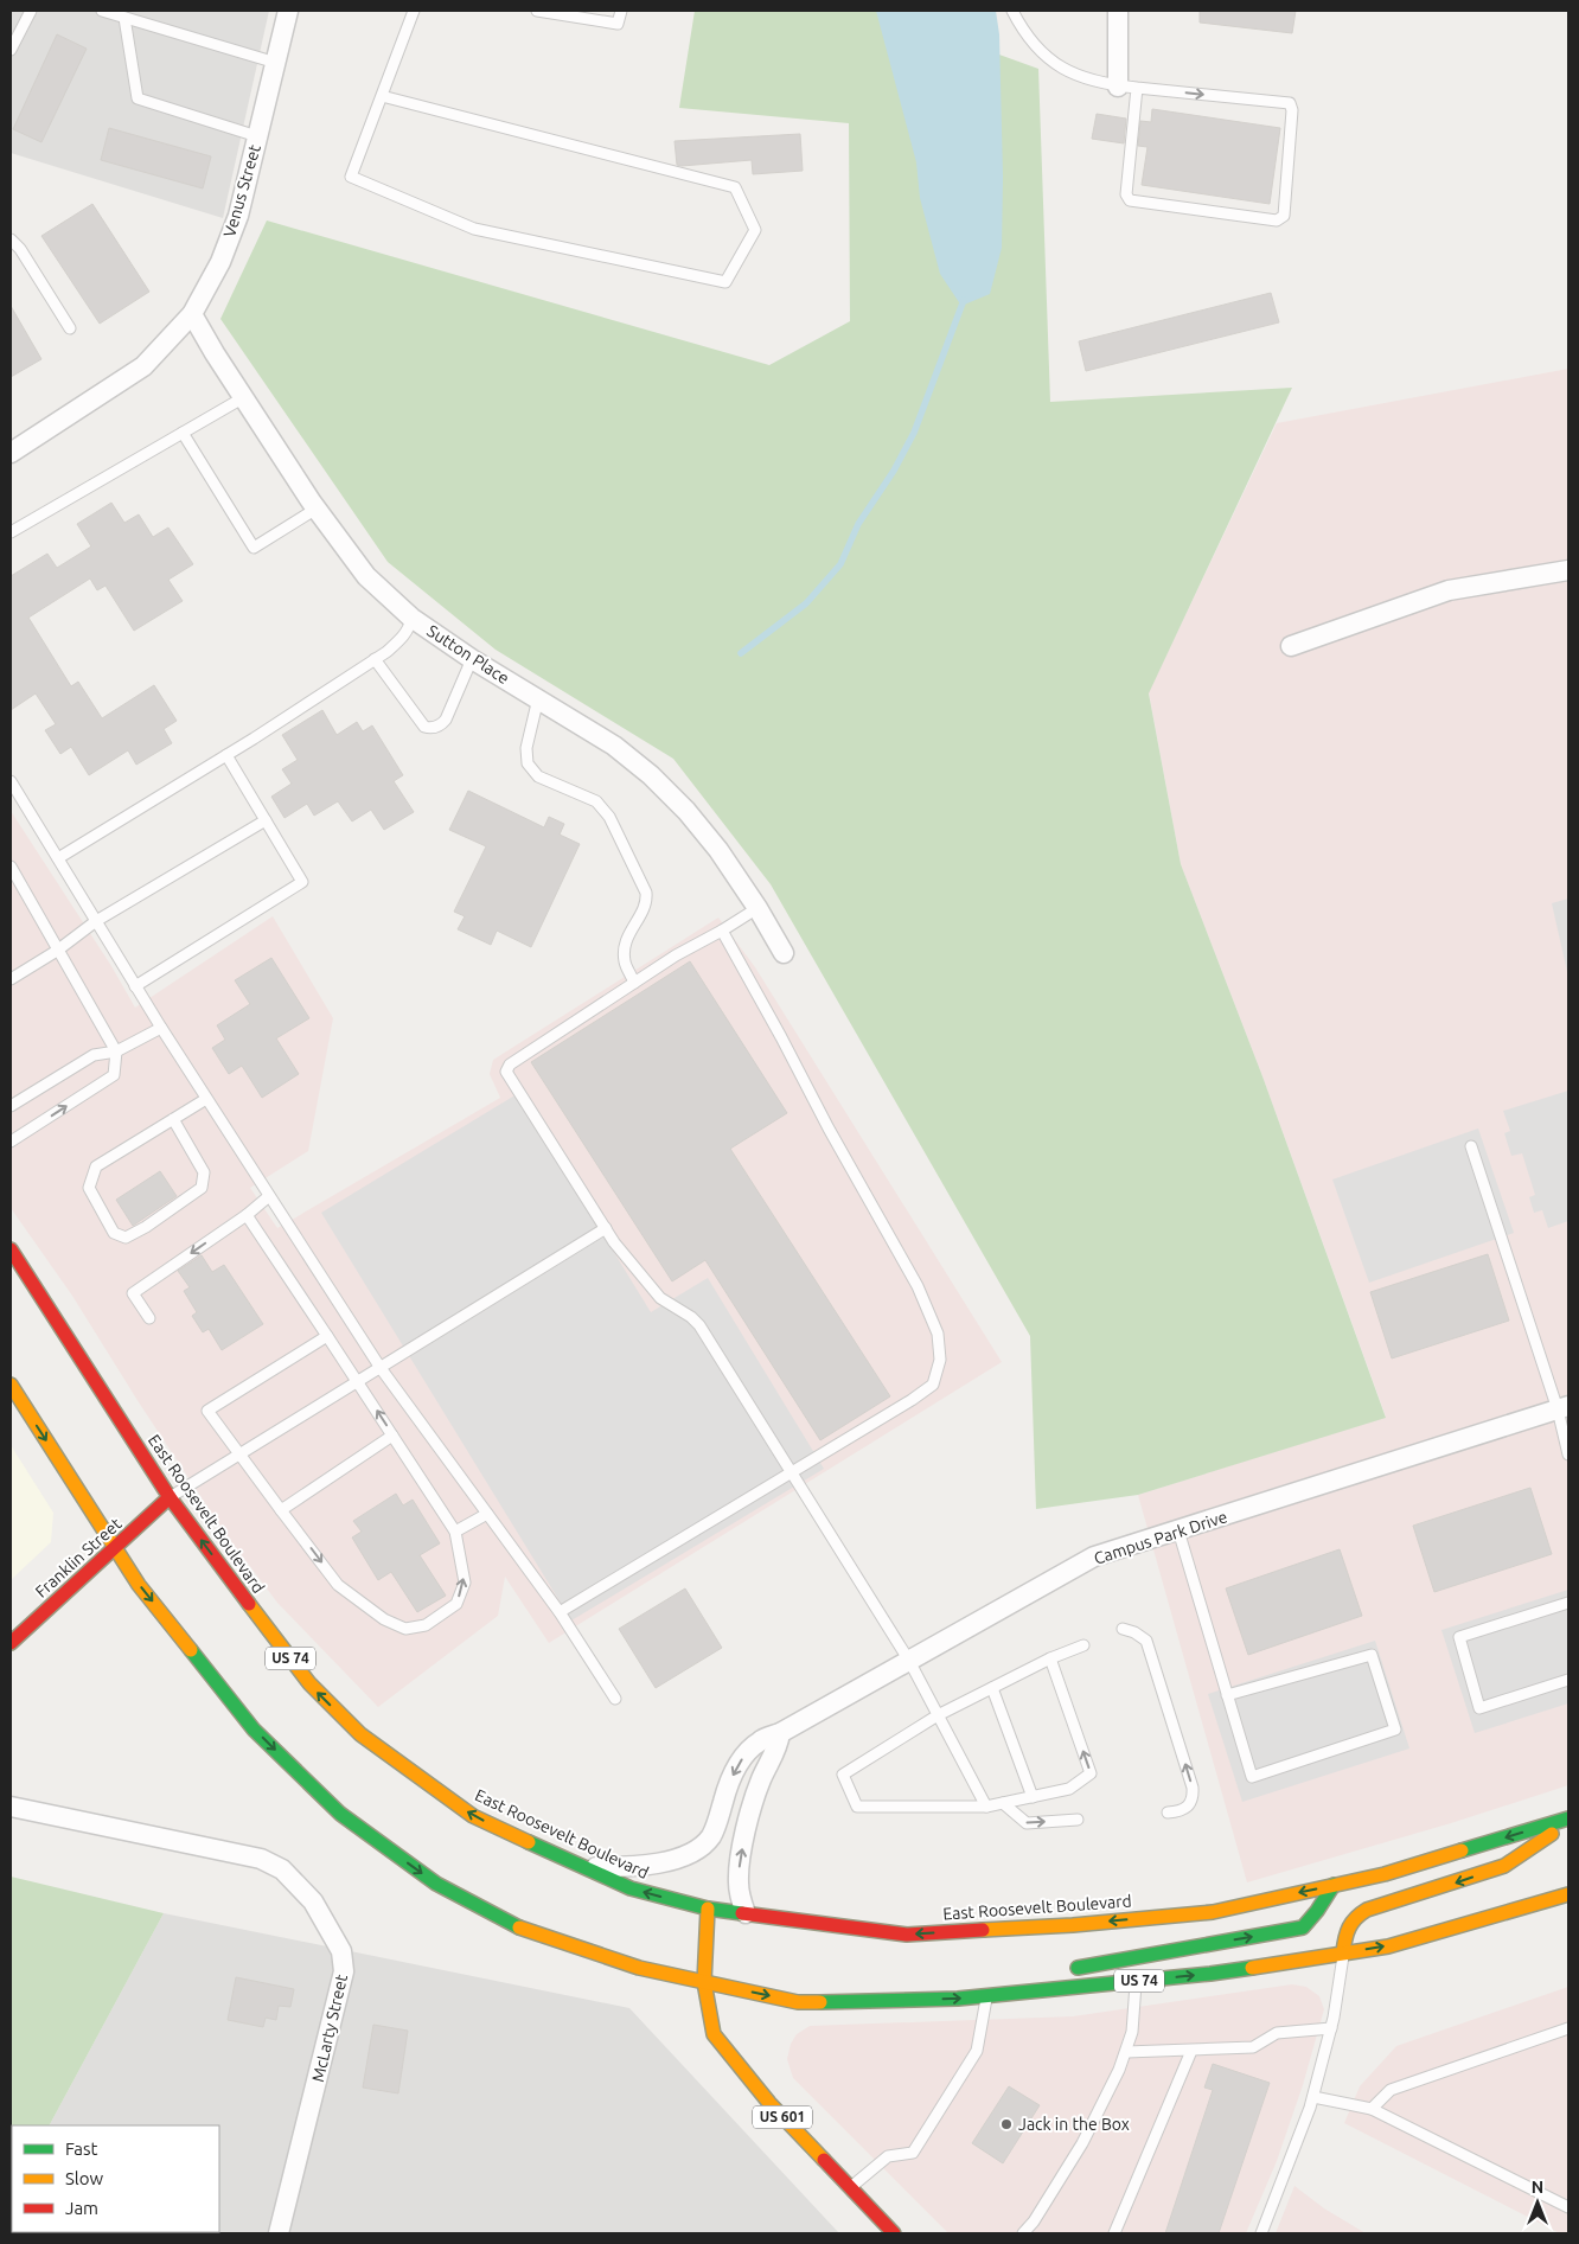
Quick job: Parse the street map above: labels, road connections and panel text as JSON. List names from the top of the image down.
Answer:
{
  "streets": {
    "main road": [
      "East Roosevelt Boulevard",
      "Franklin Street",
      "US 74",
      "US 601"
    ],
    "street": [
      "Venus Street",
      "Sutton Place",
      "Campus Park Drive",
      "McLarty Street"
    ]
  },
  "crossings": [
    ["Venus Street", "Sutton Place"],
    ["East Roosevelt Boulevard", "Campus Park Drive"],
    ["East Roosevelt Boulevard", "Franklin Street"],
    ["East Roosevelt Boulevard", "US 601"],
    ["Franklin Street", "US 74"],
    ["US 74", "US 601"]
  ],
  "places": ["Jack in the Box"],
  "legend": ["Fast", "Slow", "Jam"],
  "north": "top"
}
